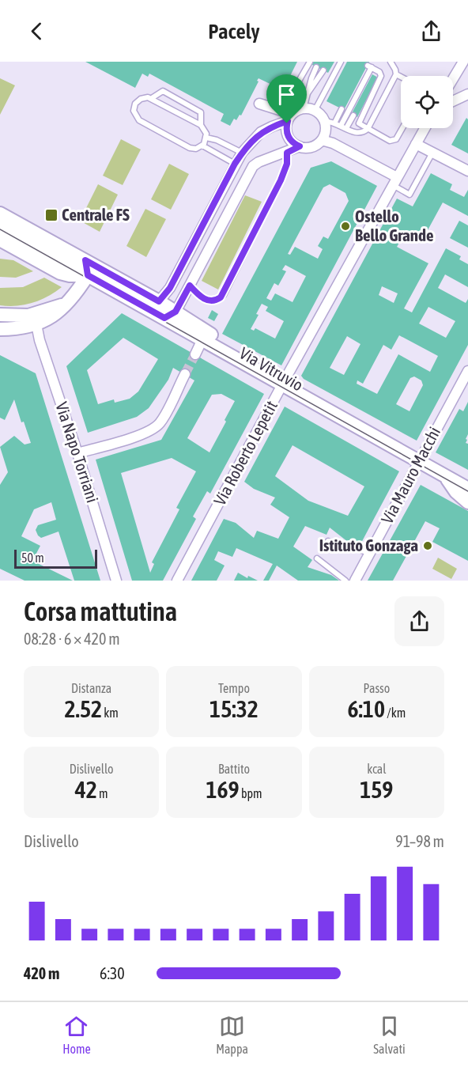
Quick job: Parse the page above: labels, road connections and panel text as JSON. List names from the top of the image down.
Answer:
{
  "streets": {
    "street": [
      "Via Vitruvio",
      "Via Napo Torriani",
      "Via Roberto Lepetit",
      "Via Mauro Macchi"
    ]
  },
  "crossings": [
    ["Via Vitruvio", "Via Roberto Lepetit"],
    ["Via Vitruvio", "Via Mauro Macchi"]
  ],
  "places": {
    "transit": ["Centrale FS"],
    "other": ["Ostello Bello Grande", "Istituto Gonzaga"]
  },
  "scale_bar": "50 m",
  "page": {
    "header": "Pacely",
    "scale": "50 m",
    "heading": ["Corsa mattutina", "08:28 · 6 × 420 m"],
    "stats": [
      ["Distanza", "2.52 km"],
      ["Tempo", "15:32"],
      ["Passo", "6:10 /km"],
      ["Dislivello", "42 m"],
      ["Battito", "169 bpm"],
      ["kcal", "159"]
    ],
    "chart": ["Dislivello", "91–98 m"],
    "list": [
      {
        "name": "420 m",
        "note": "6:30"
      }
    ],
    "tabs": ["Home", "Mappa", "Salvati"]
  }
}
